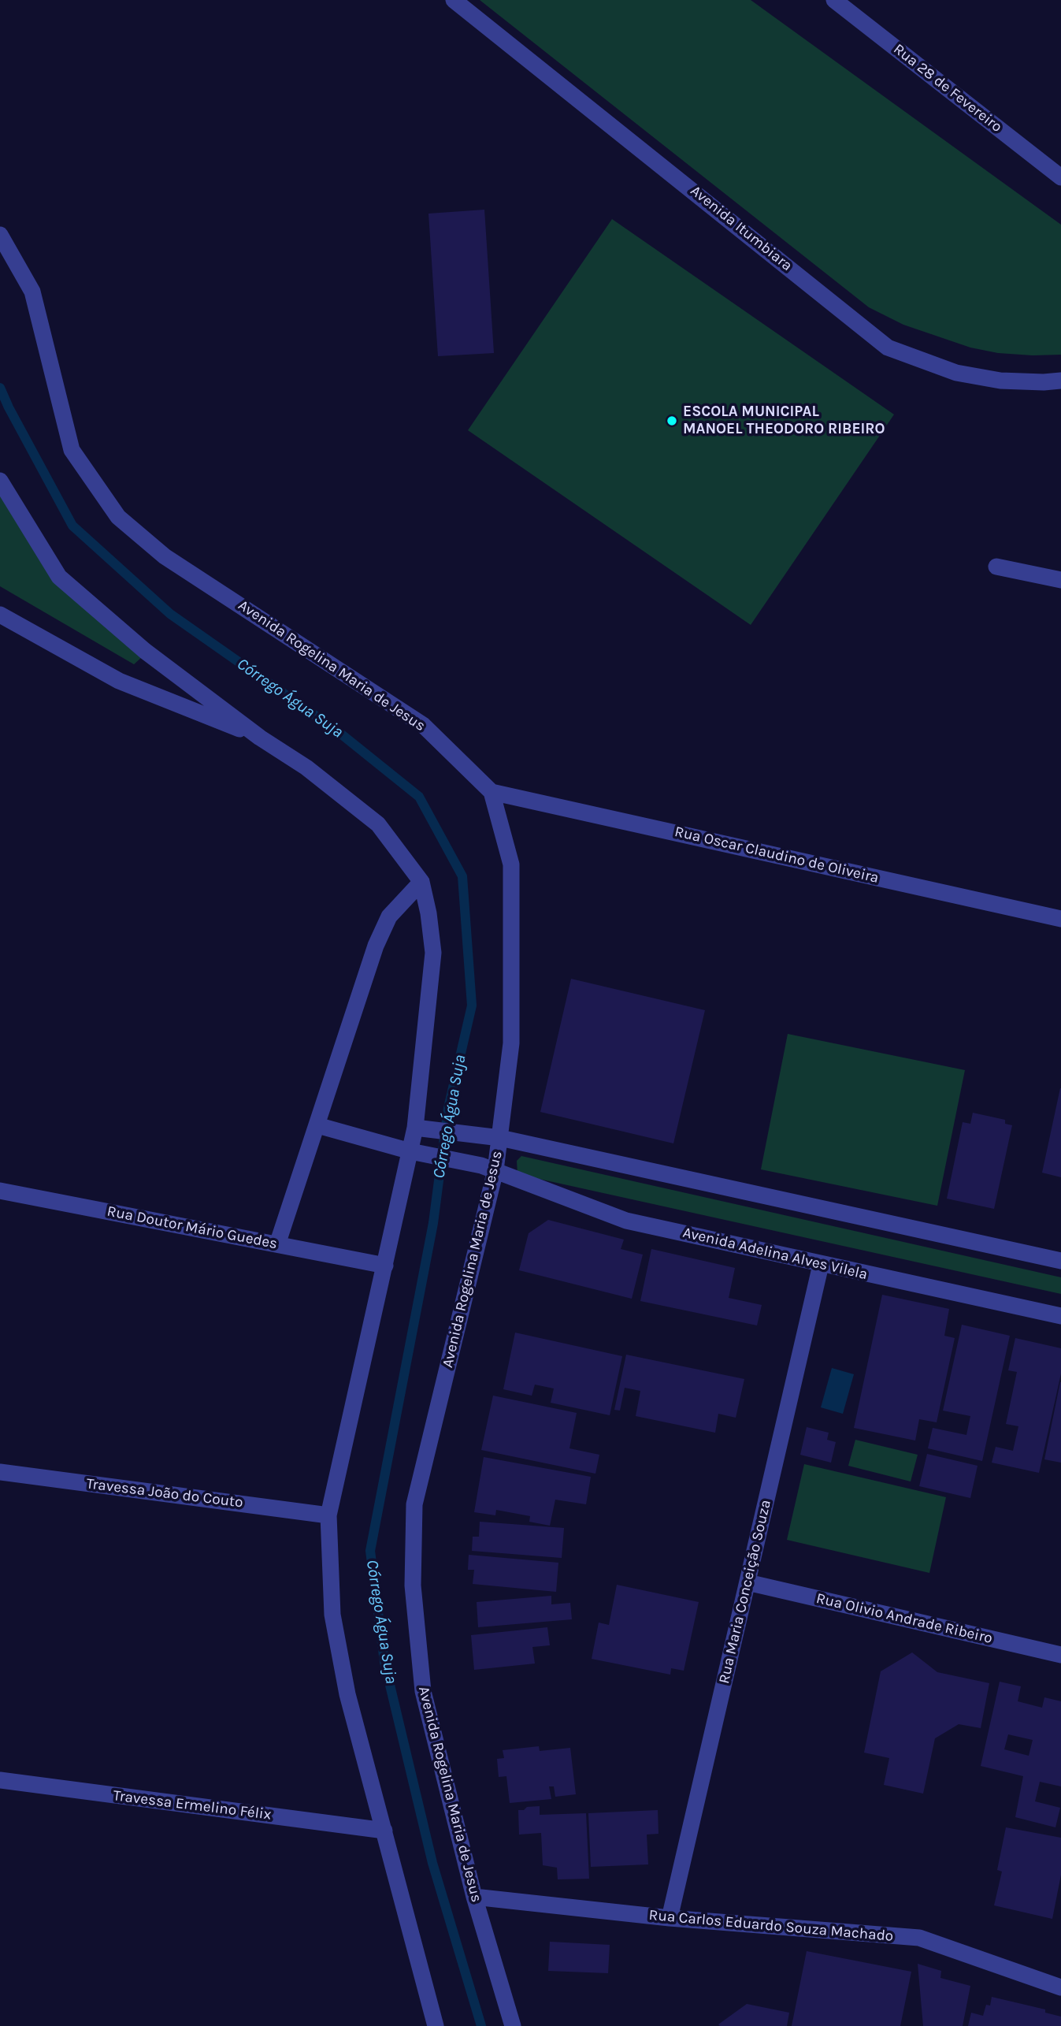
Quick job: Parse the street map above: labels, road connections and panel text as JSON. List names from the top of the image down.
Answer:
{
  "streets": {
    "street": [
      "Rua 28 de Fevereiro",
      "Avenida Itumbiara",
      "Avenida Rogelina Maria de Jesus",
      "Rua Oscar Claudino de Oliveira",
      "Rua Doutor Mário Guedes",
      "Avenida Adelina Alves Vilela",
      "Travessa João do Couto",
      "Rua Maria Conceição Souza",
      "Rua Olivio Andrade Ribeiro",
      "Travessa Ermelino Félix",
      "Rua Carlos Eduardo Souza Machado"
    ]
  },
  "crossings": [
    ["Avenida Rogelina Maria de Jesus", "Rua Oscar Claudino de Oliveira"],
    ["Avenida Rogelina Maria de Jesus", "Avenida Adelina Alves Vilela"],
    ["Avenida Rogelina Maria de Jesus", "Rua Carlos Eduardo Souza Machado"],
    ["Avenida Adelina Alves Vilela", "Rua Maria Conceição Souza"],
    ["Rua Maria Conceição Souza", "Rua Olivio Andrade Ribeiro"],
    ["Rua Maria Conceição Souza", "Rua Carlos Eduardo Souza Machado"]
  ],
  "water": ["Córrego Água Suja"],
  "places": ["ESCOLA MUNICIPAL MANOEL THEODORO RIBEIRO"]
}
